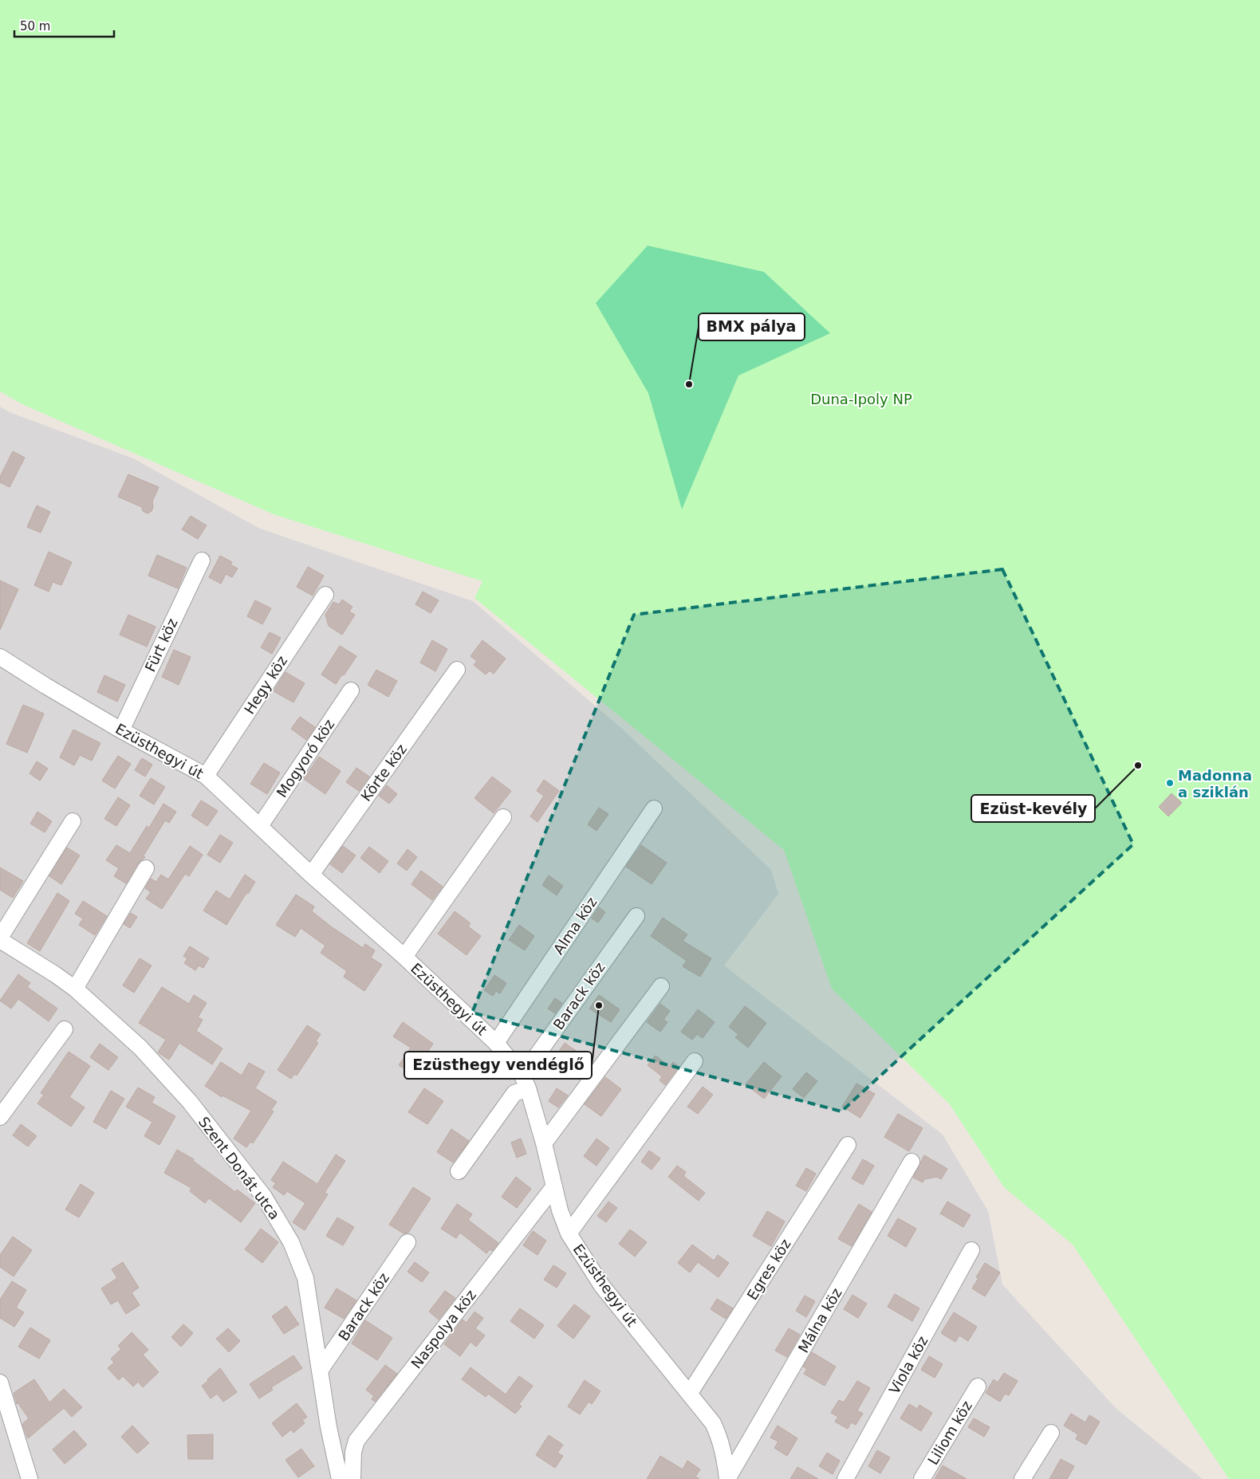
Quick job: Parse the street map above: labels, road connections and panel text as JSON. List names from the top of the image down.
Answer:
{
  "streets": {
    "street": [
      "Fürt köz",
      "Hegy köz",
      "Ezüsthegyi út",
      "Mogyoró köz",
      "Körte köz",
      "Alma köz",
      "Barack köz",
      "Szent Donát utca",
      "Egres köz",
      "Málna köz",
      "Naspolya köz",
      "Viola köz",
      "Liliom köz"
    ]
  },
  "crossings": [
    ["Fürt köz", "Ezüsthegyi út"],
    ["Hegy köz", "Ezüsthegyi út"],
    ["Ezüsthegyi út", "Mogyoró köz"],
    ["Ezüsthegyi út", "Körte köz"],
    ["Ezüsthegyi út", "Alma köz"],
    ["Ezüsthegyi út", "Barack köz"],
    ["Ezüsthegyi út", "Egres köz"],
    ["Ezüsthegyi út", "Málna köz"],
    ["Ezüsthegyi út", "Naspolya köz"],
    ["Barack köz", "Szent Donát utca"]
  ],
  "parks": ["Duna-Ipoly NP"],
  "places": [
    "BMX pálya",
    "Ezüst-kevély",
    "Madonna a sziklán",
    "Ezüsthegy vendéglő"
  ],
  "scale_bar": "50 m"
}
